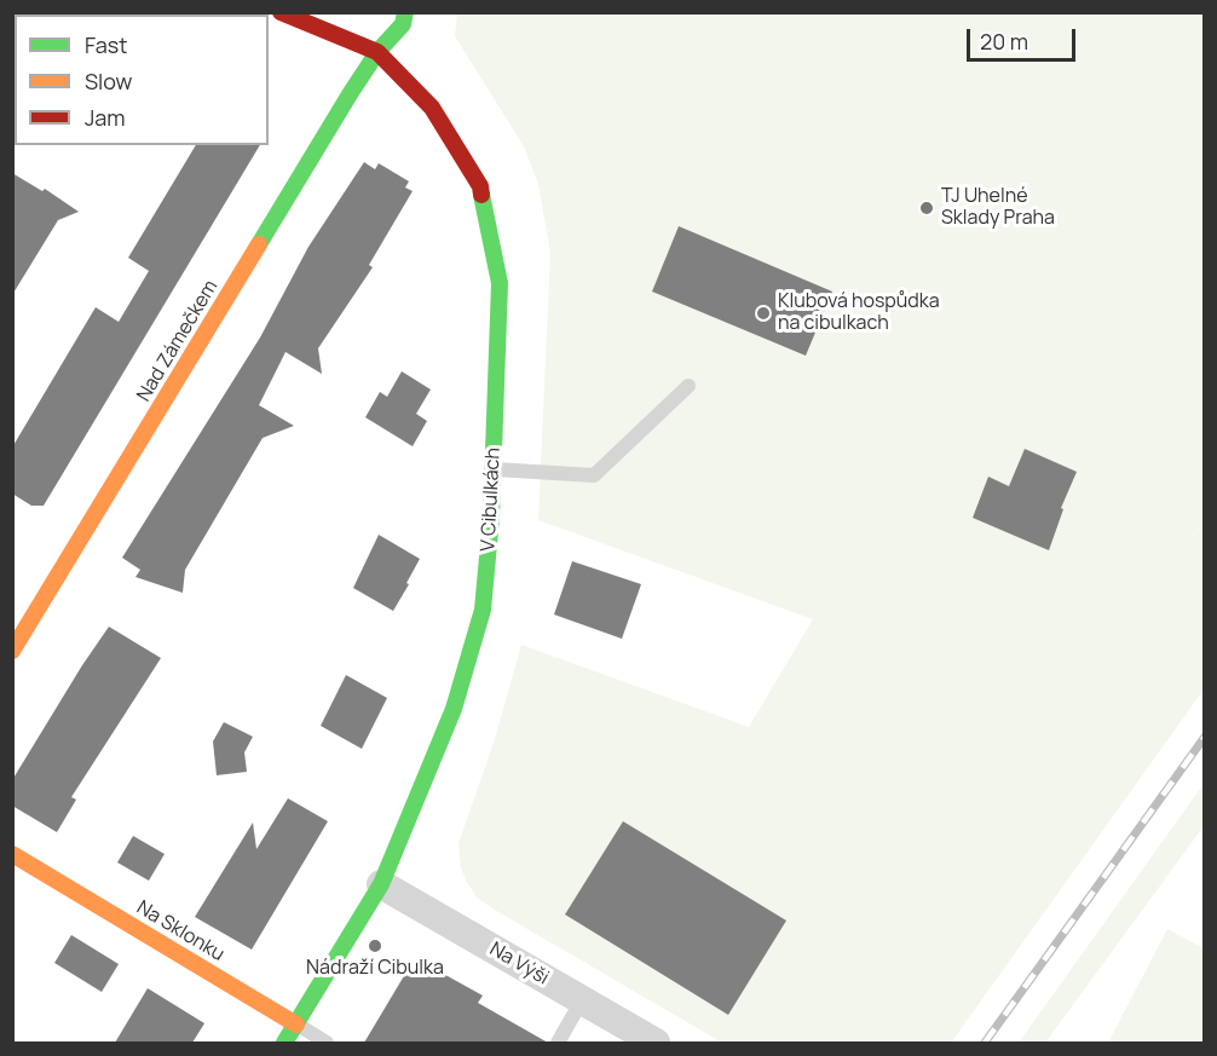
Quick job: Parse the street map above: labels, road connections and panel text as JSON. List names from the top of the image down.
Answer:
{
  "streets": {
    "street": [
      "Nad Zámečkem",
      "V Cibulkách",
      "Na Sklonku",
      "Na Výši"
    ]
  },
  "crossings": [
    ["Nad Zámečkem", "V Cibulkách"],
    ["V Cibulkách", "Na Sklonku"],
    ["V Cibulkách", "Na Výši"]
  ],
  "places": ["TJ Uhelné Sklady Praha", "Klubová hospůdka na cibulkach", "Nádraží Cibulka"],
  "legend": ["Fast", "Slow", "Jam"],
  "scale_bar": "20 m"
}
